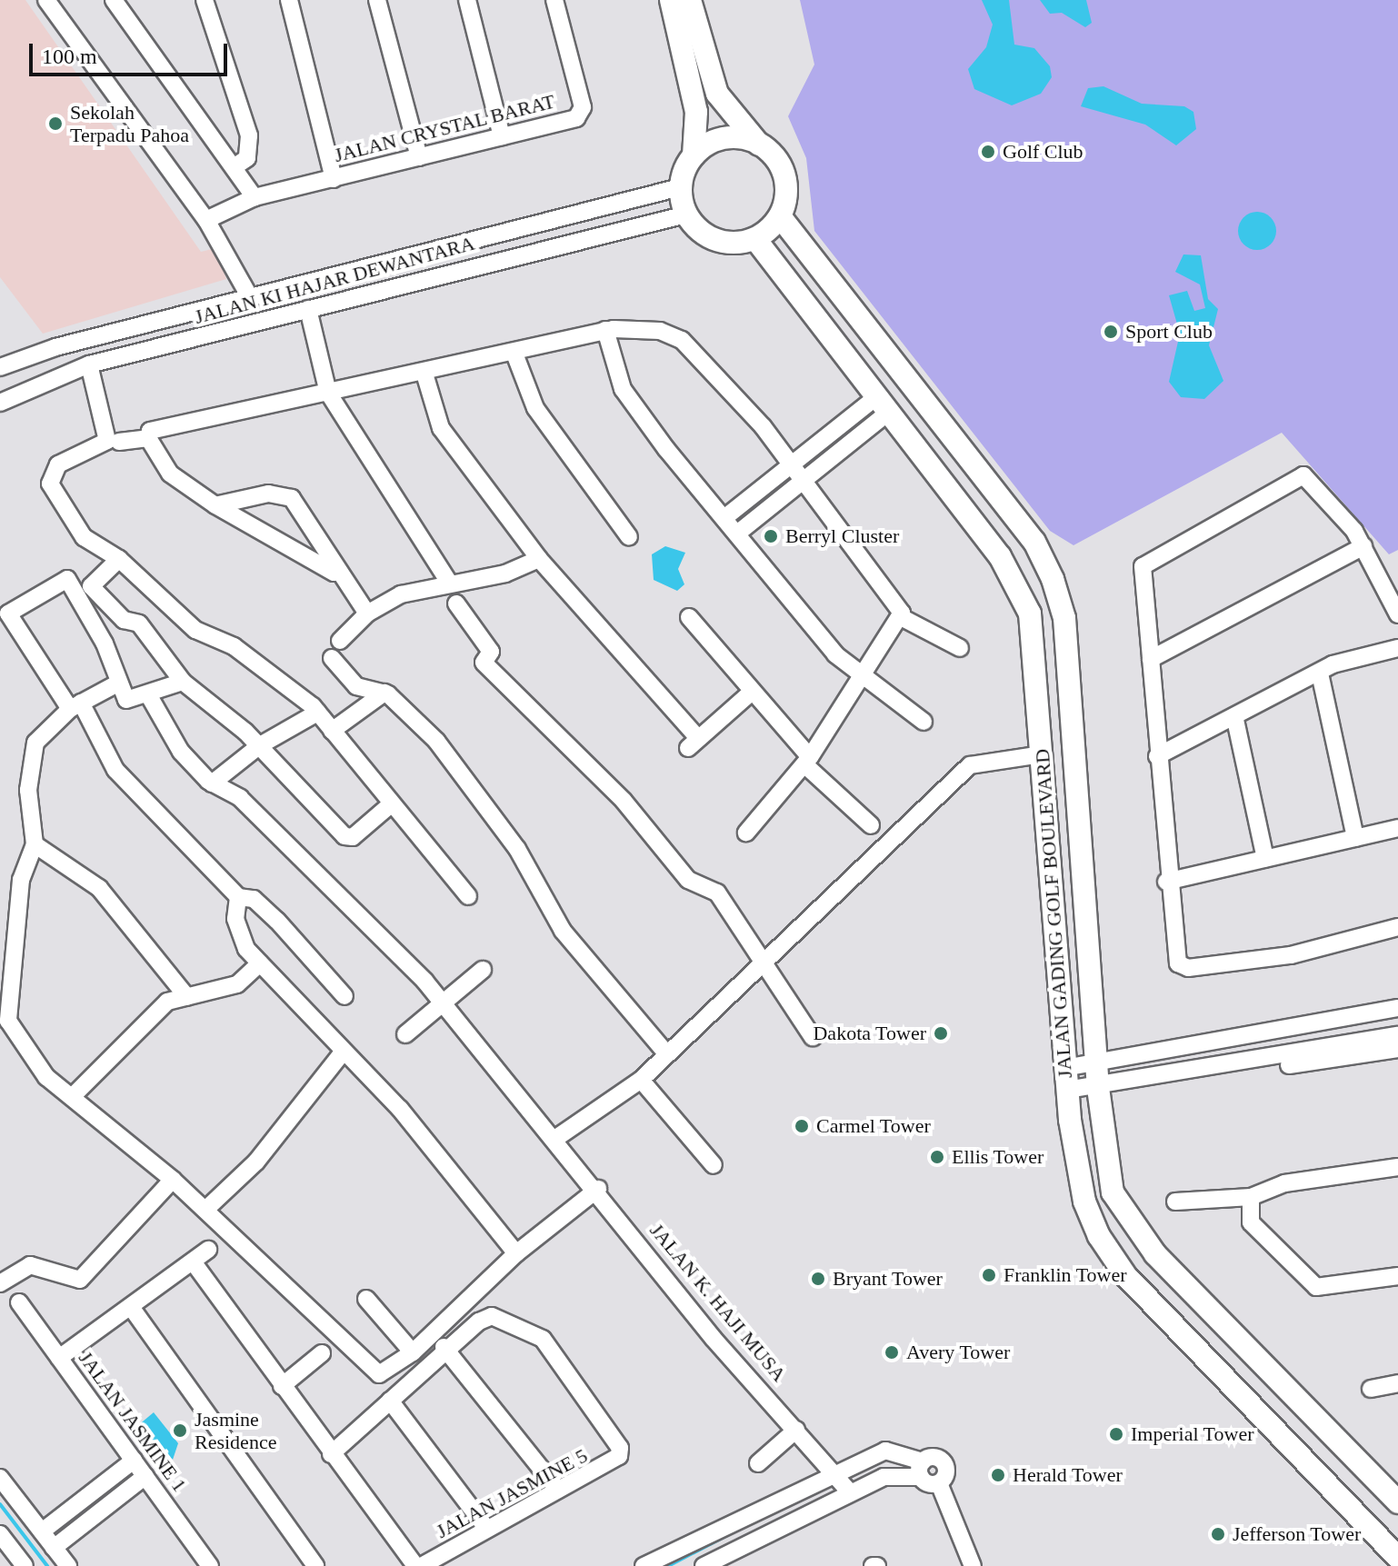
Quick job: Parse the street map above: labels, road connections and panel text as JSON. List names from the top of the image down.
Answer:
{
  "streets": {
    "main road": ["JALAN GADING GOLF BOULEVARD"],
    "street": [
      "JALAN CRYSTAL BARAT",
      "JALAN KI HAJAR DEWANTARA",
      "JALAN K. HAJI MUSA",
      "JALAN JASMINE 1",
      "JALAN JASMINE 5"
    ]
  },
  "crossings": [
    ["JALAN KI HAJAR DEWANTARA", "JALAN GADING GOLF BOULEVARD"]
  ],
  "places": [
    "Sekolah Terpadu Pahoa",
    "Golf Club",
    "Sport Club",
    "Berryl Cluster",
    "Dakota Tower",
    "Carmel Tower",
    "Ellis Tower",
    "Franklin Tower",
    "Bryant Tower",
    "Avery Tower",
    "Jasmine Residence",
    "Imperial Tower",
    "Herald Tower",
    "Jefferson Tower"
  ],
  "scale_bar": "100 m"
}
